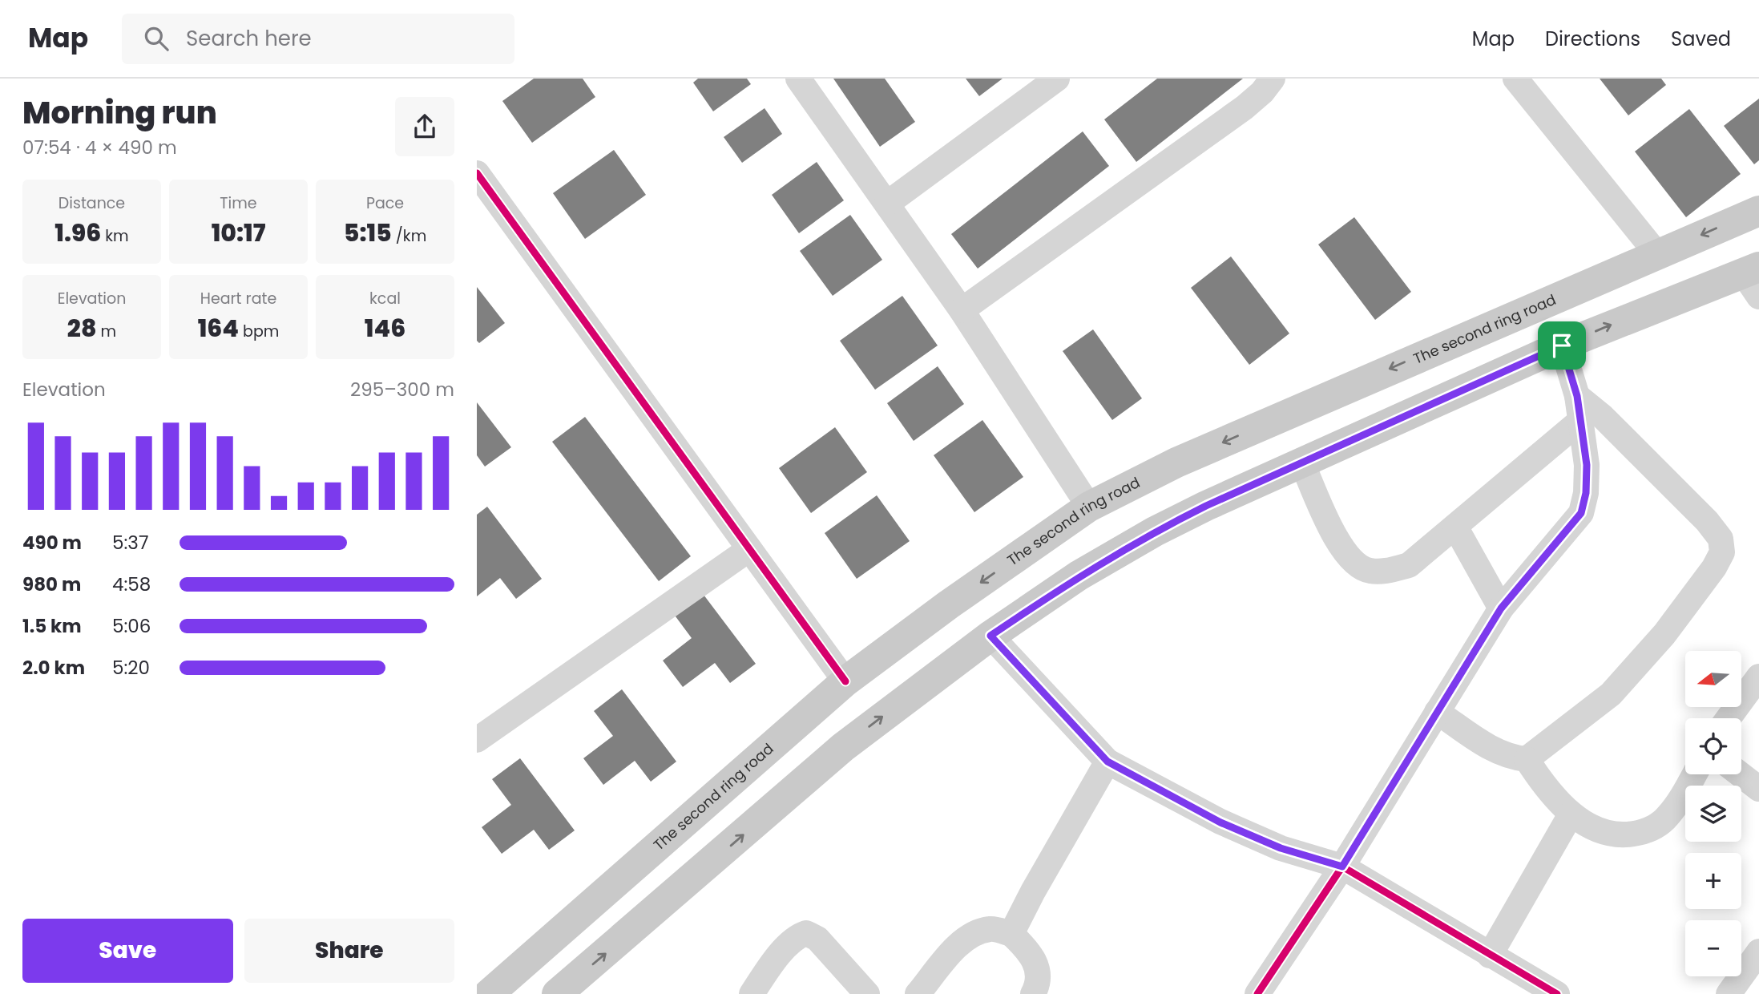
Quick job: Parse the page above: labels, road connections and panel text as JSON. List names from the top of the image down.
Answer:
{
  "streets": {
    "main road": ["The second ring road"]
  },
  "north": "left",
  "page": {
    "header": "Map",
    "search": "Search here",
    "nav": ["Map", "Directions", "Saved"],
    "heading": ["Morning run", "07:54 · 4 × 490 m"],
    "stats": [
      ["Distance", "1.96 km"],
      ["Time", "10:17"],
      ["Pace", "5:15 /km"],
      ["Elevation", "28 m"],
      ["Heart rate", "164 bpm"],
      ["kcal", "146"]
    ],
    "chart": ["Elevation", "295–300 m"],
    "list": [
      {
        "name": "490 m",
        "note": "5:37"
      },
      {
        "name": "980 m",
        "note": "4:58"
      },
      {
        "name": "1.5 km",
        "note": "5:06"
      },
      {
        "name": "2.0 km",
        "note": "5:20"
      }
    ],
    "map_buttons": ["+", "−"],
    "buttons": ["Save", "Share"]
  }
}
